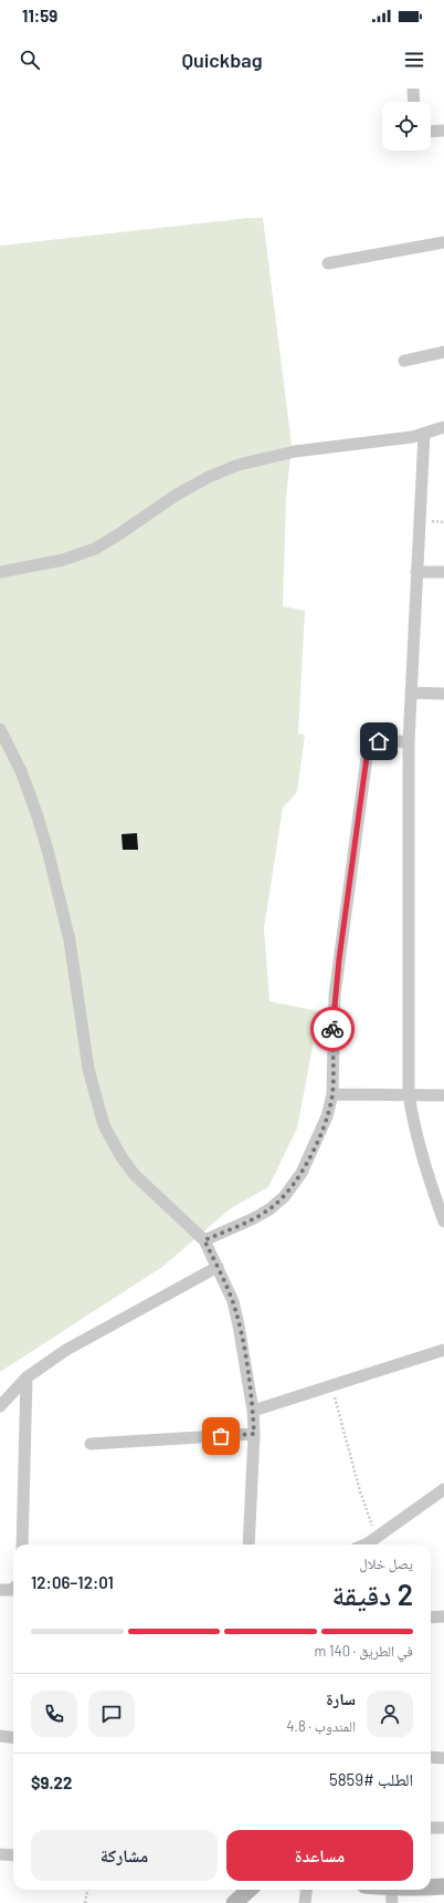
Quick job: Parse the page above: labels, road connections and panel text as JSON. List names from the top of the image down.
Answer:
{
  "page": {
    "status": "11:59",
    "header": "Quickbag",
    "heading": ["2 دقيقة", "يصل خلال", "12:01–12:06"],
    "panel": [
      "سارة",
      "المندوب · 4.8",
      "الطلب #5859",
      "$9.22"
    ],
    "bar": "في الطريق · 140 m",
    "buttons": ["مساعدة", "مشاركة"]
  }
}
